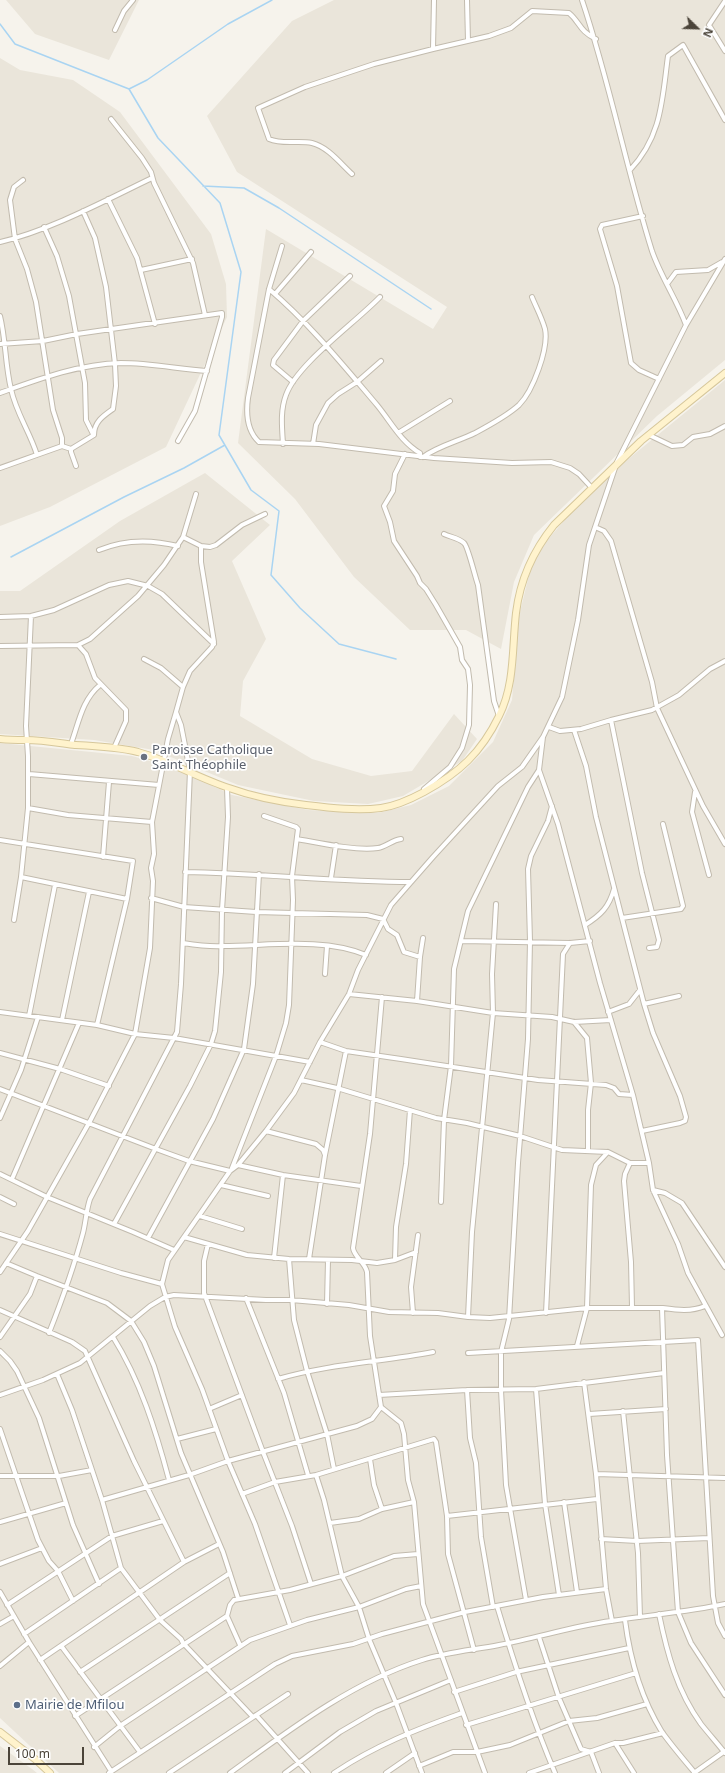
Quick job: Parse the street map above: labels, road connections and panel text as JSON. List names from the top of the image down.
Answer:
{
  "places": ["Paroisse Catholique Saint Théophile", "Mairie de Mfilou"],
  "scale_bar": "100 m",
  "north": "bottom right"
}
